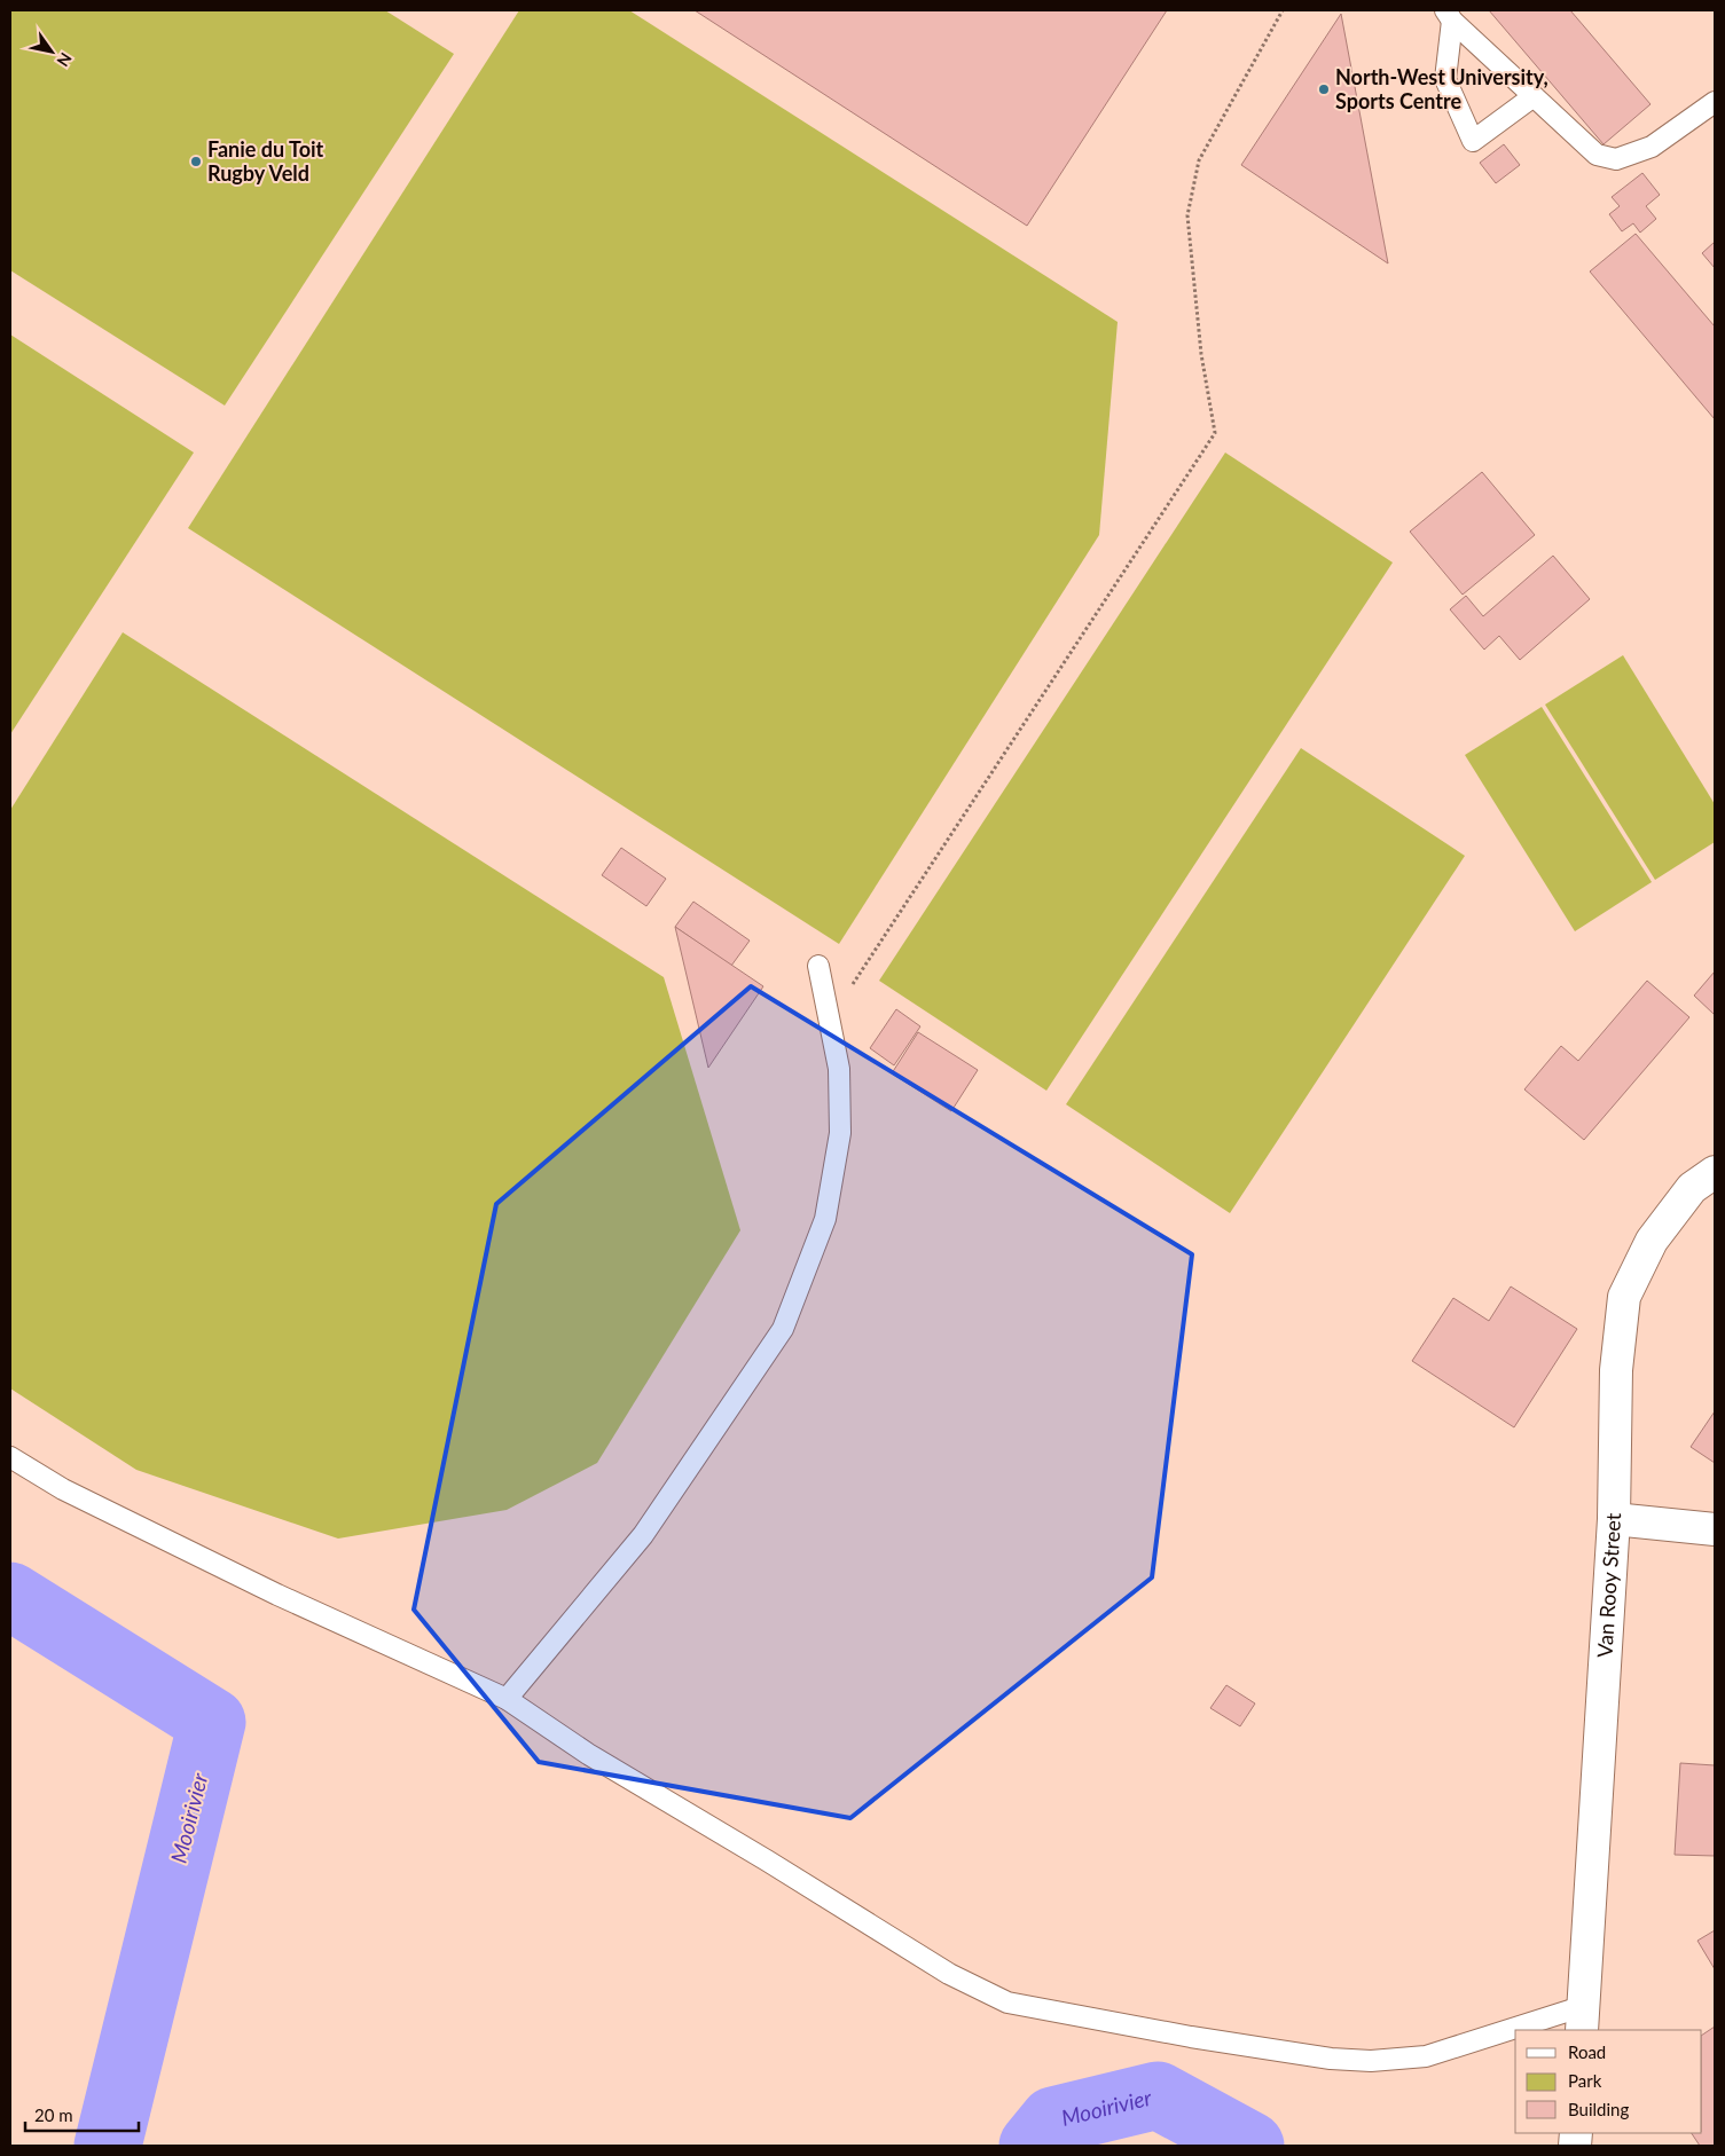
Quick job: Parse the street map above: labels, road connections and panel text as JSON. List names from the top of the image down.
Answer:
{
  "streets": {
    "street": ["Van Rooy Street"]
  },
  "water": ["Mooirivier"],
  "places": ["North-West University, Sports Centre", "Fanie du Toit Rugby Veld"],
  "legend": ["Road", "Park", "Building"],
  "scale_bar": "20 m",
  "north": "bottom right"
}
